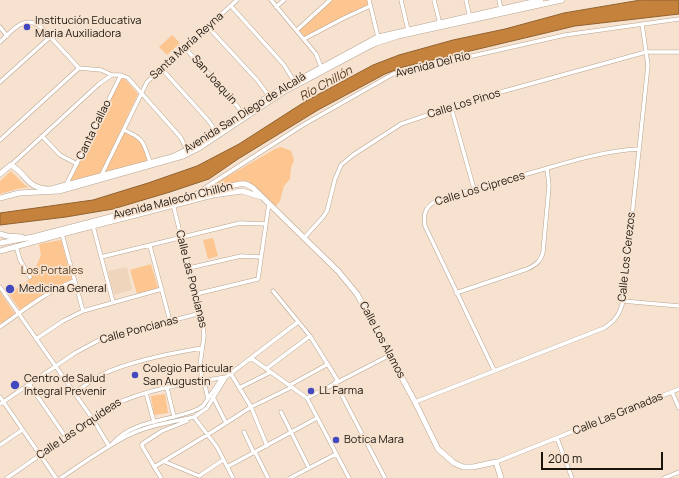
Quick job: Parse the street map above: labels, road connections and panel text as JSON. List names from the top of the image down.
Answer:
{
  "streets": {
    "main road": ["Avenida San Diego de Alcalá", "Avenida Malecón Chillón", "Calle Los Alamos"],
    "street": [
      "Santa María Reyna",
      "Avenida Del Río",
      "San Joaquin",
      "Calle Los Pinos",
      "Canta Callao",
      "Calle Los Cipreces",
      "Calle Los Cerezos",
      "Calle Las Poncianas",
      "Calle Poncianas",
      "Calle Las Granadas",
      "Calle Las Orquídeas"
    ]
  },
  "crossings": [
    ["Santa María Reyna", "San Joaquin"],
    ["Santa María Reyna", "Avenida San Diego de Alcalá"],
    ["Avenida Del Río", "Avenida Malecón Chillón"],
    ["Avenida Del Río", "Calle Los Cerezos"],
    ["San Joaquin", "Avenida San Diego de Alcalá"],
    ["Calle Los Pinos", "Calle Los Cerezos"],
    ["Calle Los Pinos", "Calle Los Alamos"],
    ["Avenida San Diego de Alcalá", "Canta Callao"],
    ["Calle Los Cipreces", "Calle Los Cerezos"],
    ["Avenida Malecón Chillón", "Calle Las Poncianas"],
    ["Avenida Malecón Chillón", "Calle Los Alamos"],
    ["Calle Los Cerezos", "Calle Los Alamos"],
    ["Calle Las Poncianas", "Calle Poncianas"],
    ["Calle Las Poncianas", "Calle Las Orquídeas"],
    ["Calle Los Alamos", "Calle Las Granadas"]
  ],
  "water": ["Río Chillón"],
  "parks": ["Los Portales"],
  "places": [
    "Institución Educativa Maria Auxiliadora",
    "Medicina General",
    "Colegio Particular San Augustin",
    "Centro de Salud Integral Prevenir",
    "LL Farma",
    "Botica Mara"
  ],
  "scale_bar": "200 m"
}
